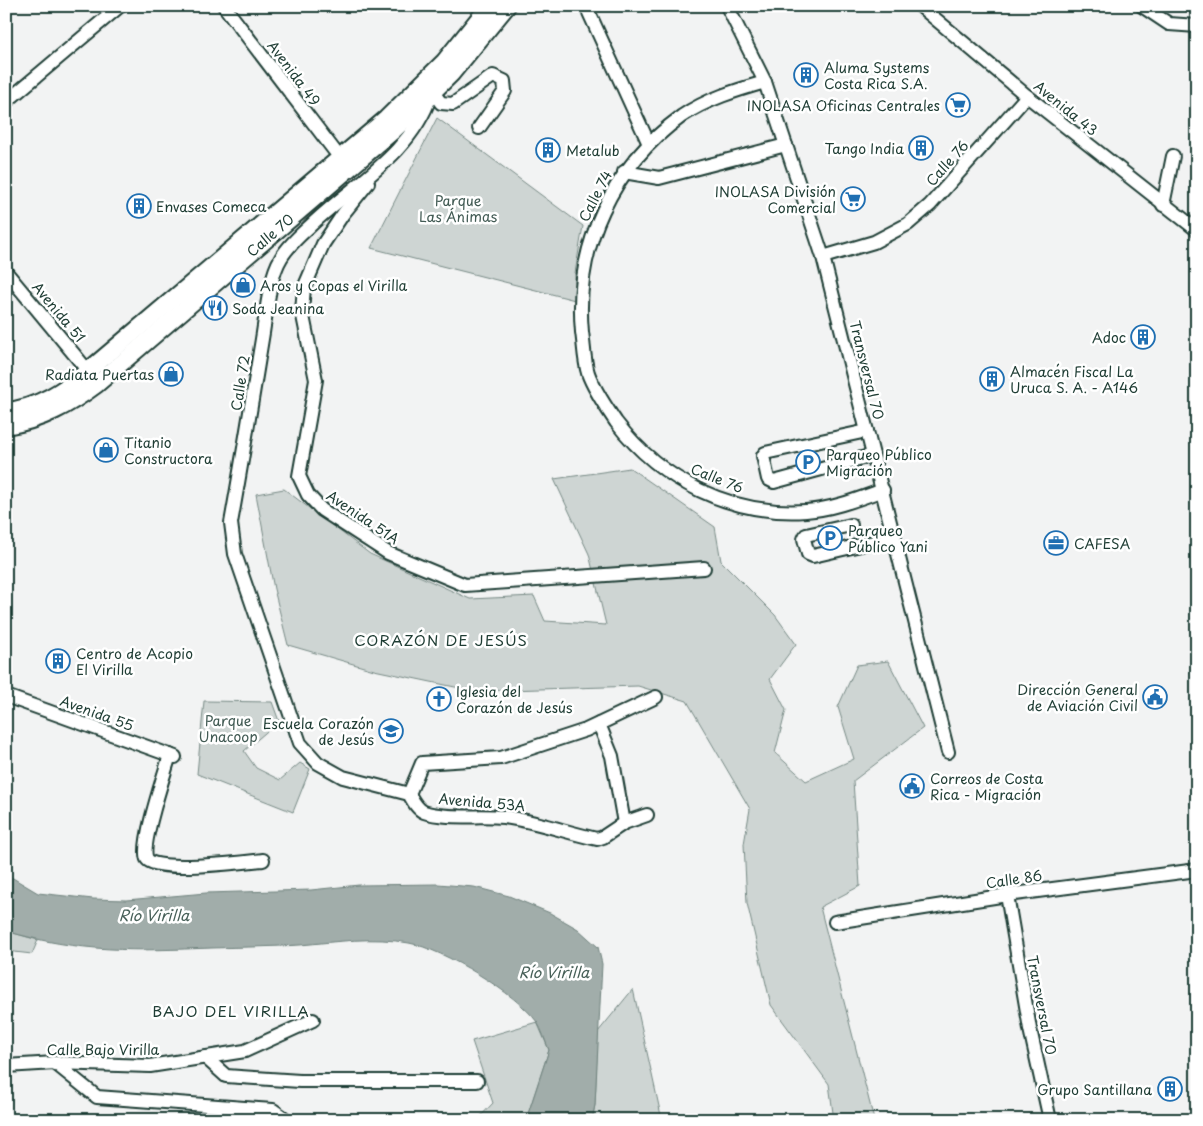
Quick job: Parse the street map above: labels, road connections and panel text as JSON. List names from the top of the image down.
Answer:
{
  "streets": {
    "main road": ["Calle 70"],
    "street": [
      "Avenida 49",
      "Avenida 43",
      "Calle 76",
      "Calle 74",
      "Avenida 51",
      "Transversal 70",
      "Calle 72",
      "Avenida 51A",
      "Avenida 55",
      "Avenida 53A",
      "Calle 86",
      "Calle Bajo Virilla"
    ]
  },
  "crossings": [
    ["Avenida 49", "Calle 70"],
    ["Avenida 43", "Calle 76"],
    ["Calle 76", "Calle 74"],
    ["Calle 76", "Transversal 70"],
    ["Calle 74", "Transversal 70"],
    ["Calle 70", "Avenida 51"],
    ["Calle 70", "Calle 72"],
    ["Transversal 70", "Calle 86"],
    ["Calle 72", "Avenida 51A"],
    ["Calle 72", "Avenida 53A"]
  ],
  "districts": ["CORAZÓN DE JESÚS", "BAJO DEL VIRILLA"],
  "water": ["Río Virilla"],
  "parks": ["Parque Las Ánimas", "Parque Unacoop"],
  "places": {
    "building": [
      "Aluma Systems Costa Rica S.A.",
      "Tango India",
      "Metalub",
      "Envases Comeca",
      "Adoc",
      "Almacén Fiscal La Uruca S. A. - A146",
      "Centro de Acopio El Virilla",
      "Grupo Santillana"
    ],
    "supermarket": ["INOLASA Oficinas Centrales", "INOLASA División Comercial"],
    "shop": ["Aros y Copas el Virilla", "Radiata Puertas", "Titanio Constructora"],
    "restaurant": ["Soda Jeanina"],
    "parking": ["Parqueo Público Migración", "Parqueo Público Yani"],
    "office": ["CAFESA"],
    "public building": ["Dirección General de Aviación Civil", "Correos de Costa Rica - Migración"],
    "church": ["Iglesia del Corazón de Jesús"],
    "school or university": ["Escuela Corazón de Jesús"]
  }
}
